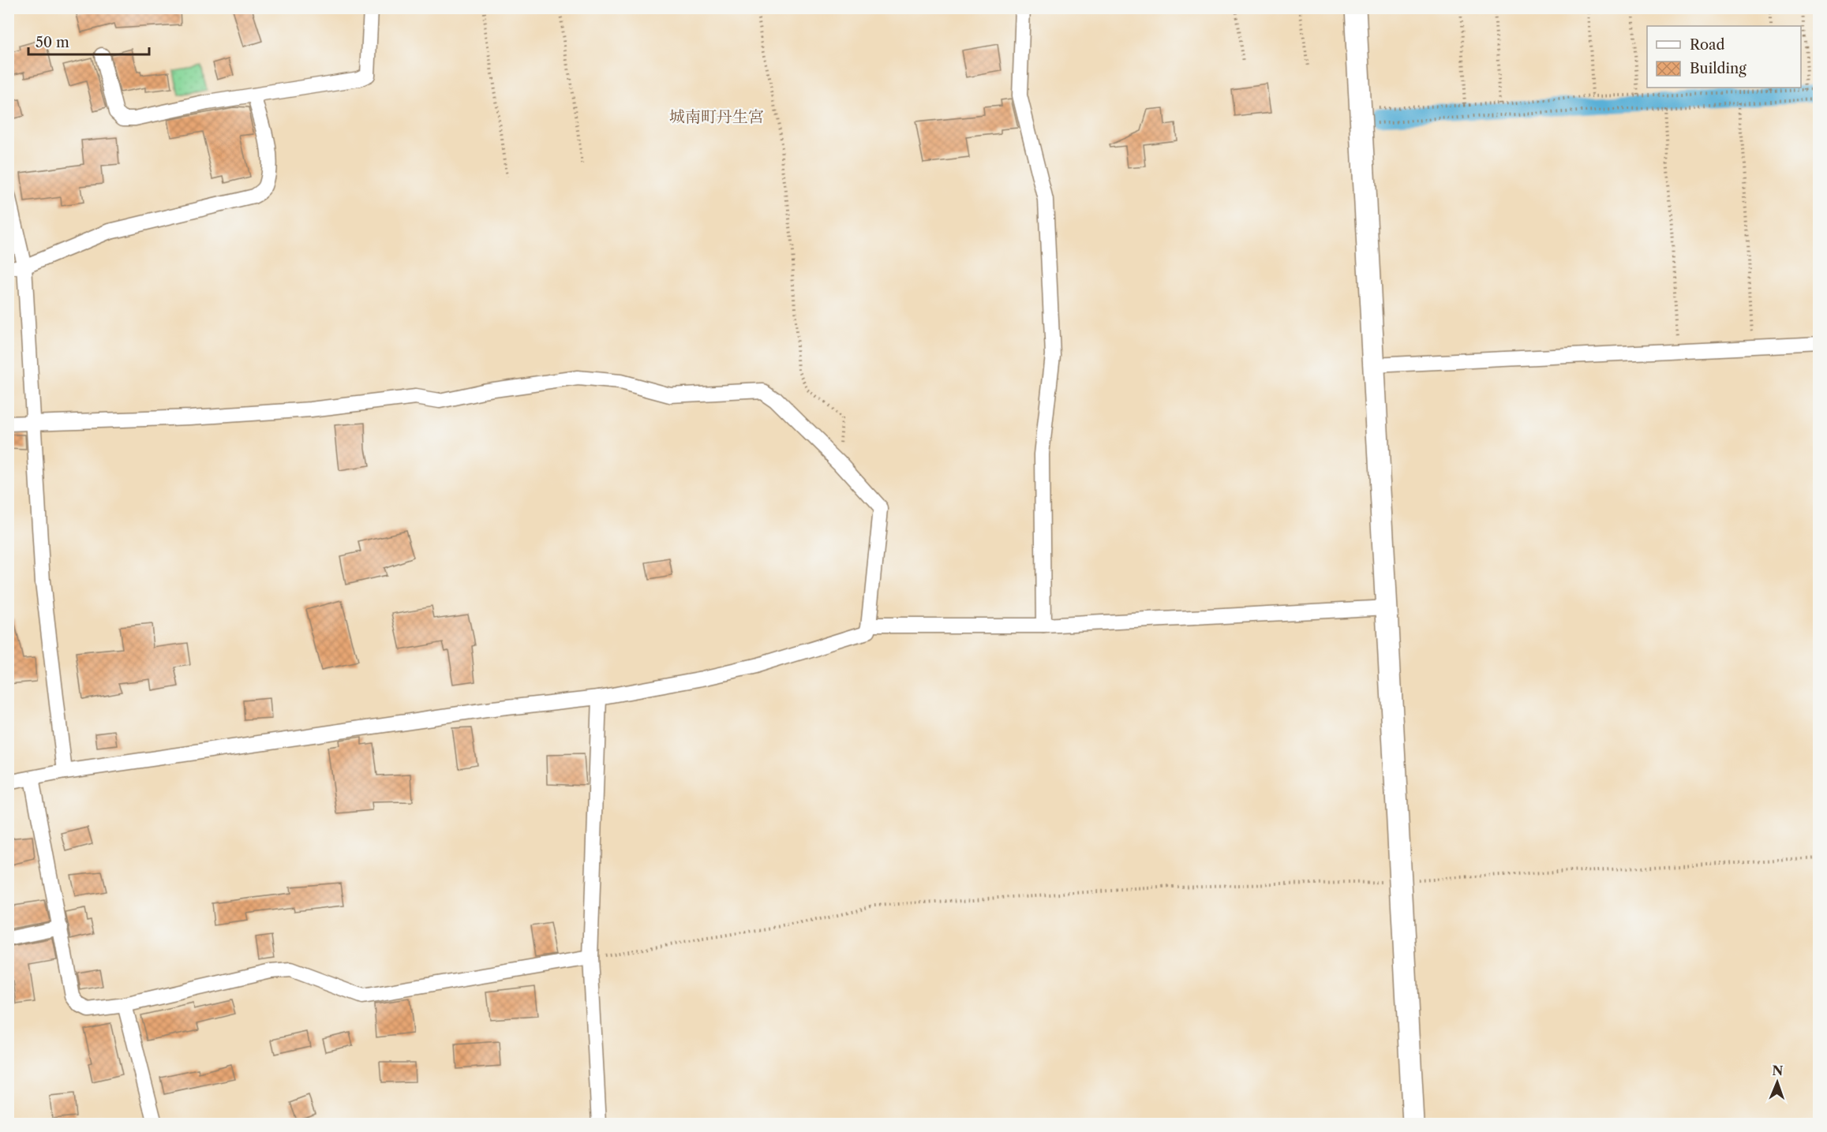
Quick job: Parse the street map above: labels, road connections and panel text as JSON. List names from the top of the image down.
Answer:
{
  "districts": ["城南町丹生宮"],
  "legend": ["Road", "Building"],
  "scale_bar": "50 m",
  "north": "top"
}
